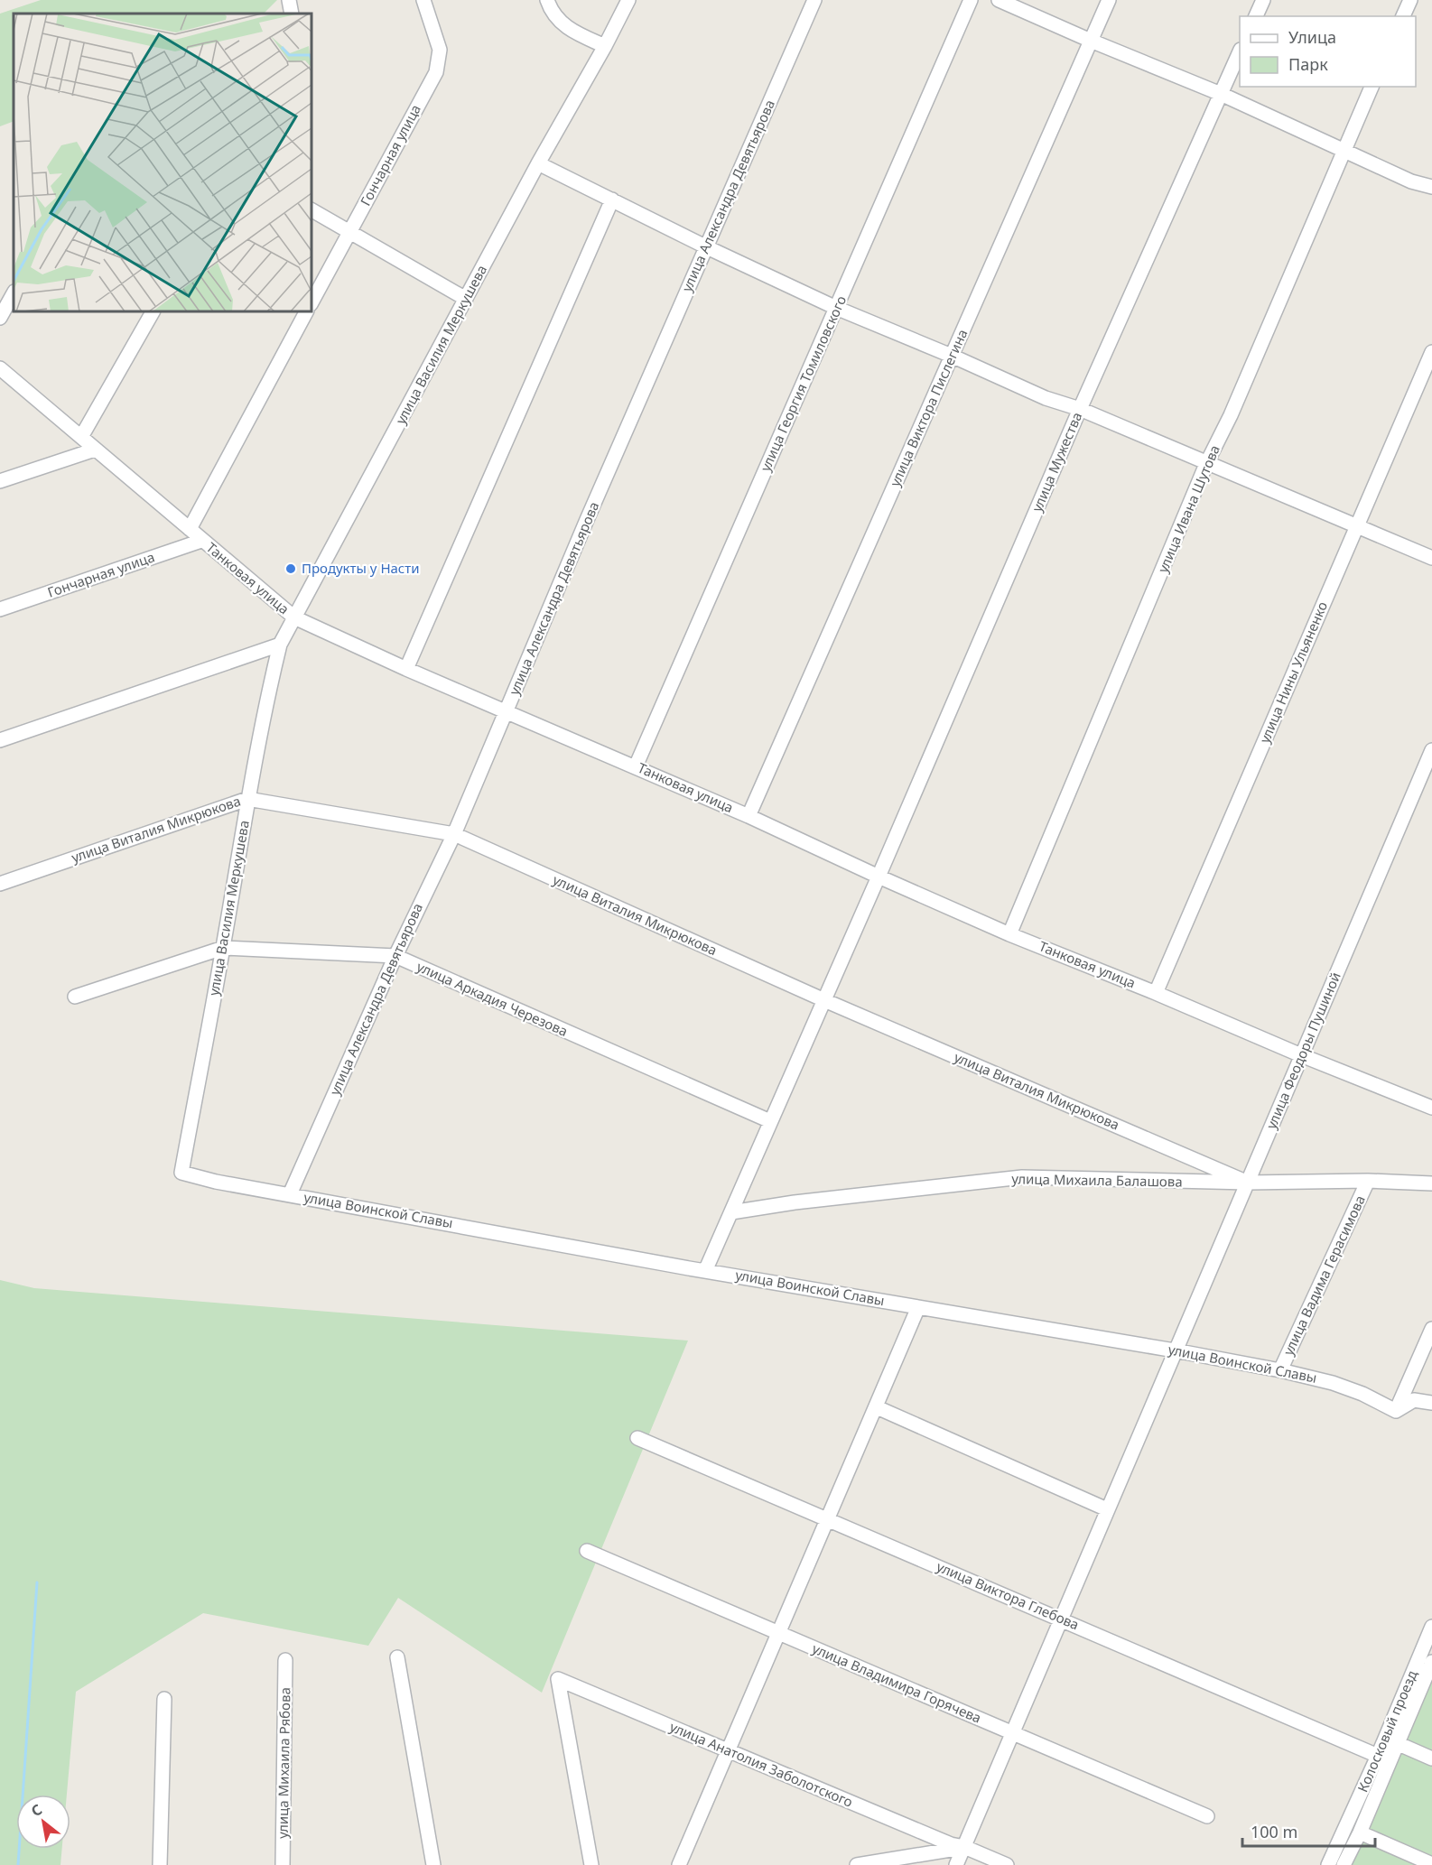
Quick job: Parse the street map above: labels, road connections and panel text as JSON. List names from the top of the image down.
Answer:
{
  "streets": {
    "street": [
      "Гончарная улица",
      "улица Александра Девятьярова",
      "улица Василия Меркушева",
      "улица Георгия Томиловского",
      "улица Виктора Пислегина",
      "улица Мужества",
      "улица Ивана Шутова",
      "Танковая улица",
      "улица Нины Ульяненко",
      "улица Виталия Микрюкова",
      "улица Аркадия Черезова",
      "улица Феодоры Пушиной",
      "улица Михаила Балашова",
      "улица Воинской Славы",
      "улица Вадима Герасимова",
      "улица Виктора Глебова",
      "улица Владимира Горячева",
      "Колосковый проезд",
      "улица Михаила Рябова",
      "улица Анатолия Заболотского"
    ]
  },
  "crossings": [
    ["Гончарная улица", "Танковая улица"],
    ["улица Александра Девятьярова", "Танковая улица"],
    ["улица Александра Девятьярова", "улица Виталия Микрюкова"],
    ["улица Александра Девятьярова", "улица Аркадия Черезова"],
    ["улица Александра Девятьярова", "улица Воинской Славы"],
    ["улица Василия Меркушева", "Танковая улица"],
    ["улица Василия Меркушева", "улица Виталия Микрюкова"],
    ["улица Василия Меркушева", "улица Аркадия Черезова"],
    ["улица Василия Меркушева", "улица Воинской Славы"],
    ["улица Георгия Томиловского", "Танковая улица"],
    ["улица Виктора Пислегина", "Танковая улица"],
    ["улица Мужества", "Танковая улица"],
    ["улица Мужества", "улица Виталия Микрюкова"],
    ["улица Мужества", "улица Аркадия Черезова"],
    ["улица Мужества", "улица Михаила Балашова"],
    ["улица Мужества", "улица Воинской Славы"],
    ["улица Ивана Шутова", "Танковая улица"],
    ["Танковая улица", "улица Нины Ульяненко"],
    ["Танковая улица", "улица Феодоры Пушиной"],
    ["улица Виталия Микрюкова", "улица Феодоры Пушиной"],
    ["улица Виталия Микрюкова", "улица Михаила Балашова"],
    ["улица Феодоры Пушиной", "улица Михаила Балашова"],
    ["улица Феодоры Пушиной", "улица Воинской Славы"],
    ["улица Феодоры Пушиной", "улица Виктора Глебова"],
    ["улица Феодоры Пушиной", "улица Владимира Горячева"],
    ["улица Феодоры Пушиной", "улица Анатолия Заболотского"],
    ["улица Михаила Балашова", "улица Вадима Герасимова"],
    ["улица Воинской Славы", "улица Вадима Герасимова"],
    ["улица Виктора Глебова", "Колосковый проезд"]
  ],
  "places": ["Продукты у Насти"],
  "legend": ["Улица", "Парк"],
  "scale_bar": "100 m",
  "north": "top left"
}
